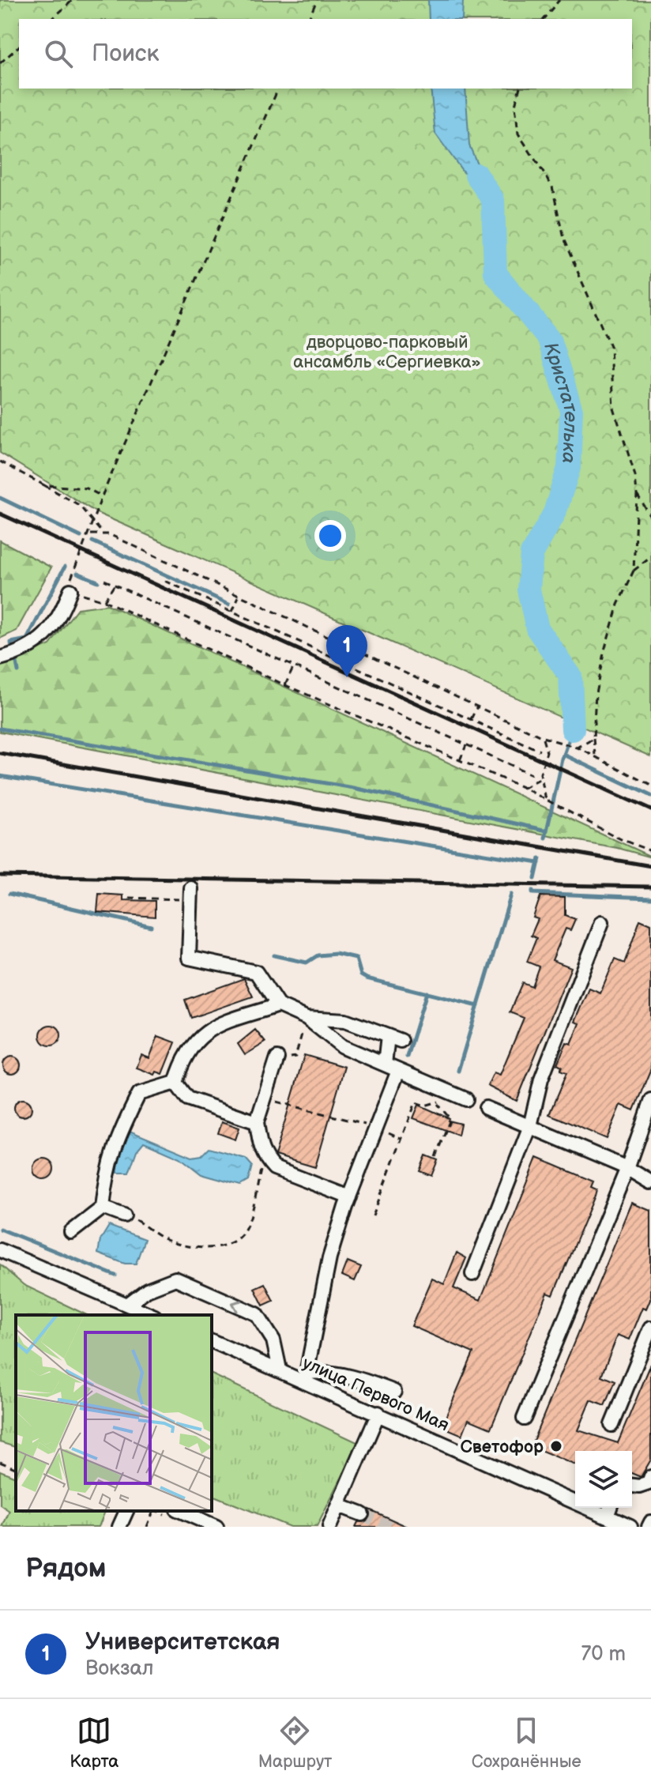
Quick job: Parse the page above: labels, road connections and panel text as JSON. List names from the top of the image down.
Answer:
{
  "streets": {
    "street": ["улица Первого Мая"]
  },
  "water": ["Кристателька"],
  "parks": ["дворцово-парковый ансамбль «Сергиевка»"],
  "places": ["Светофор"],
  "page": {
    "search": "Поиск",
    "pins": "1",
    "heading": "Рядом",
    "list": [
      {
        "mark": "1",
        "name": "Университетская",
        "note": "Вокзал",
        "value": "70 m"
      }
    ],
    "nav": ["Карта", "Маршрут", "Сохранённые"]
  }
}
